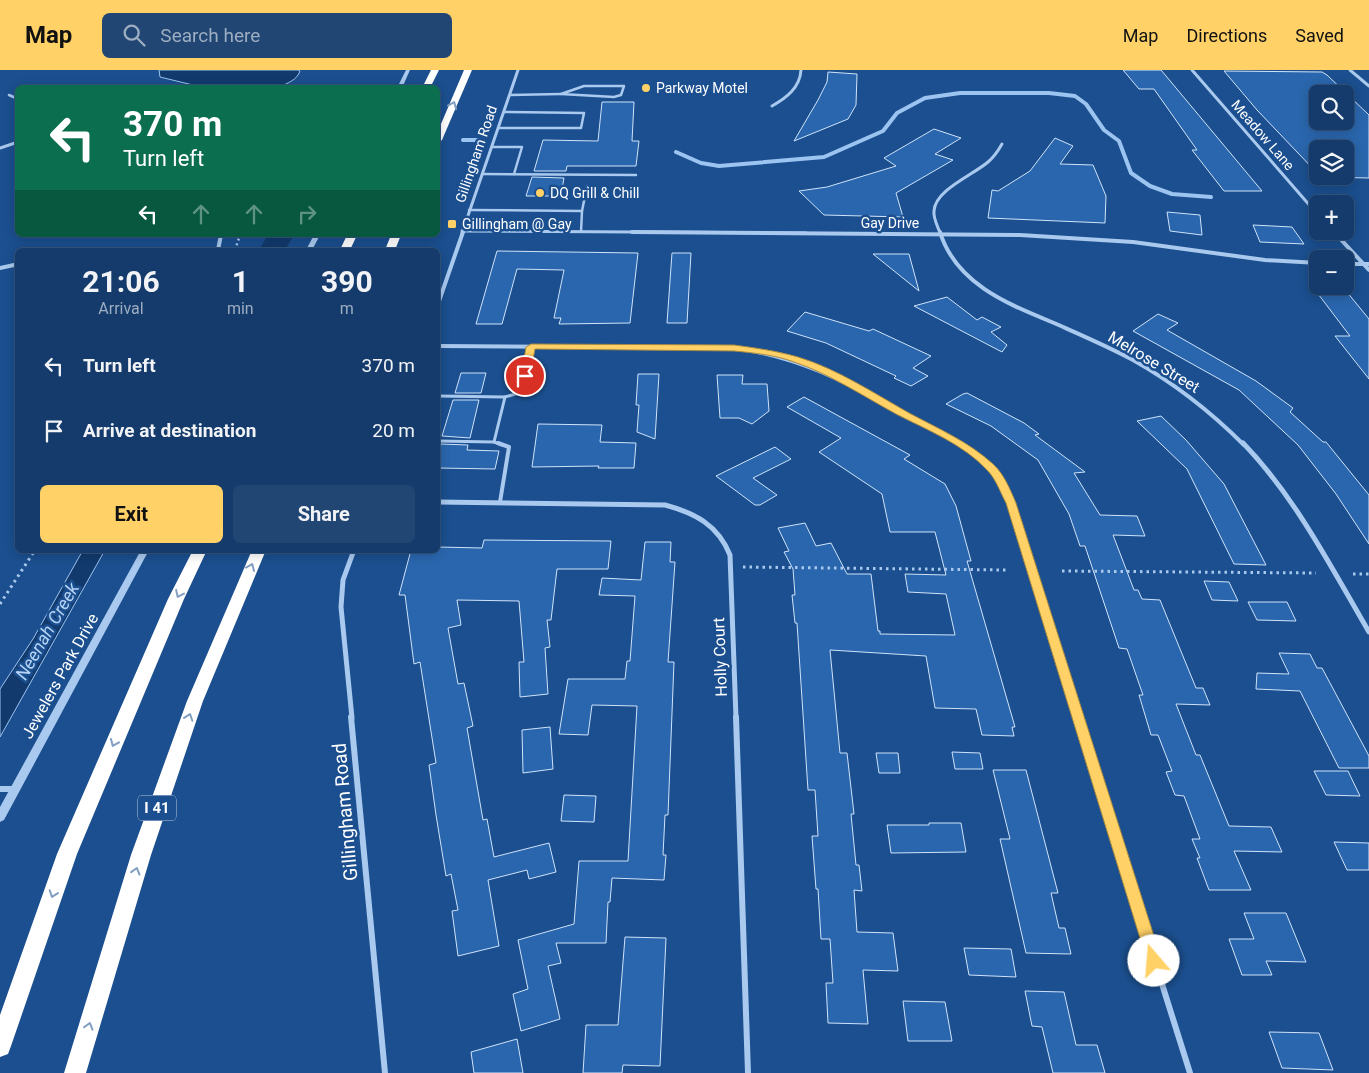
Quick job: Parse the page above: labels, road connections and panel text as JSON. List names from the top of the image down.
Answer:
{
  "streets": {
    "highway": ["I 41"],
    "street": [
      "Meadow Lane",
      "Gillingham Road",
      "Gay Drive",
      "Melrose Street",
      "Holly Court",
      "Jewelers Park Drive"
    ]
  },
  "crossings": [
    ["Gillingham Road", "Gay Drive"],
    ["Gay Drive", "Melrose Street"]
  ],
  "water": ["Neenah Creek"],
  "places": {
    "other": ["Parkway Motel", "DQ Grill & Chill"],
    "transit": ["Gillingham @ Gay"]
  },
  "page": {
    "header": "Map",
    "search": "Search here",
    "nav": ["Map", "Directions", "Saved"],
    "map_buttons": ["+", "−"],
    "turn": ["370 m", "Turn left"],
    "eta": [
      "21:06",
      "Arrival",
      "1",
      "min",
      "390",
      "m"
    ],
    "list": [
      {
        "name": "Turn left",
        "value": "370 m"
      },
      {
        "name": "Arrive at destination",
        "value": "20 m"
      }
    ],
    "buttons": ["Exit", "Share"]
  }
}
